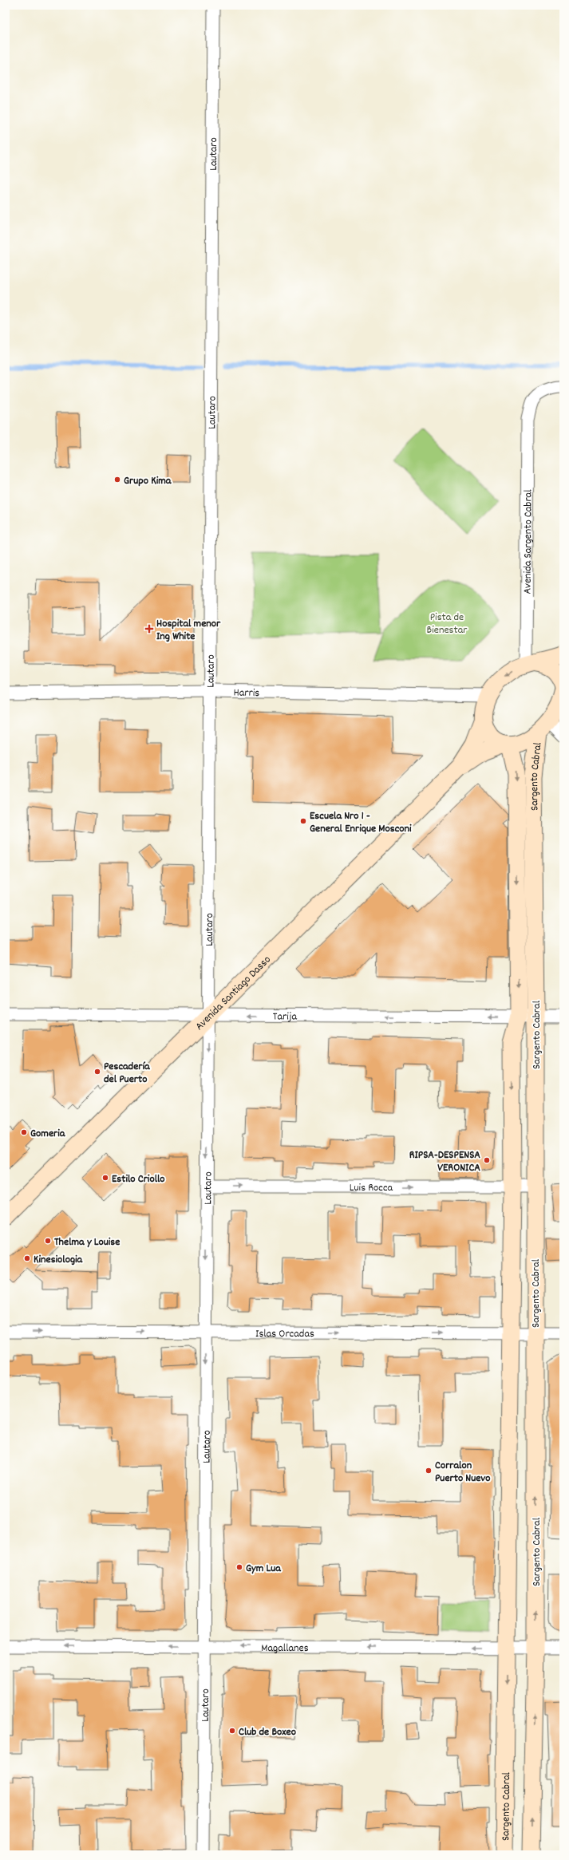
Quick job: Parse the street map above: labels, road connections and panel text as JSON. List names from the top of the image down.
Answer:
{
  "streets": {
    "street": [
      "Lautaro",
      "Avenida Sargento Cabral",
      "Harris",
      "Sargento Cabral",
      "Avenida Santiago Dasso",
      "Tarija",
      "Luis Rocca",
      "Islas Orcadas",
      "Magallanes"
    ]
  },
  "crossings": [
    ["Lautaro", "Harris"],
    ["Lautaro", "Avenida Santiago Dasso"],
    ["Lautaro", "Tarija"],
    ["Lautaro", "Luis Rocca"],
    ["Lautaro", "Islas Orcadas"],
    ["Lautaro", "Magallanes"],
    ["Avenida Sargento Cabral", "Harris"],
    ["Avenida Sargento Cabral", "Sargento Cabral"],
    ["Avenida Sargento Cabral", "Avenida Santiago Dasso"],
    ["Harris", "Sargento Cabral"],
    ["Harris", "Avenida Santiago Dasso"],
    ["Sargento Cabral", "Avenida Santiago Dasso"],
    ["Sargento Cabral", "Tarija"],
    ["Sargento Cabral", "Luis Rocca"],
    ["Sargento Cabral", "Islas Orcadas"],
    ["Sargento Cabral", "Magallanes"],
    ["Avenida Santiago Dasso", "Tarija"]
  ],
  "one_way": [
    "Tarija",
    "Luis Rocca",
    "Islas Orcadas",
    "Magallanes"
  ],
  "parks": ["Pista de Bienestar"],
  "places": {
    "other": [
      "Grupo Kima",
      "Escuela Nro 1 - General Enrique Mosconi",
      "Pescadería del Puerto",
      "Gomeria",
      "RIPSA-DESPENSA VERONICA",
      "Estilo Criollo",
      "Thelma y Louise",
      "Kinesiologia",
      "Corralon Puerto Nuevo",
      "Gym Lua",
      "Club de Boxeo"
    ],
    "health": ["Hospital menor Ing White"]
  }
}
